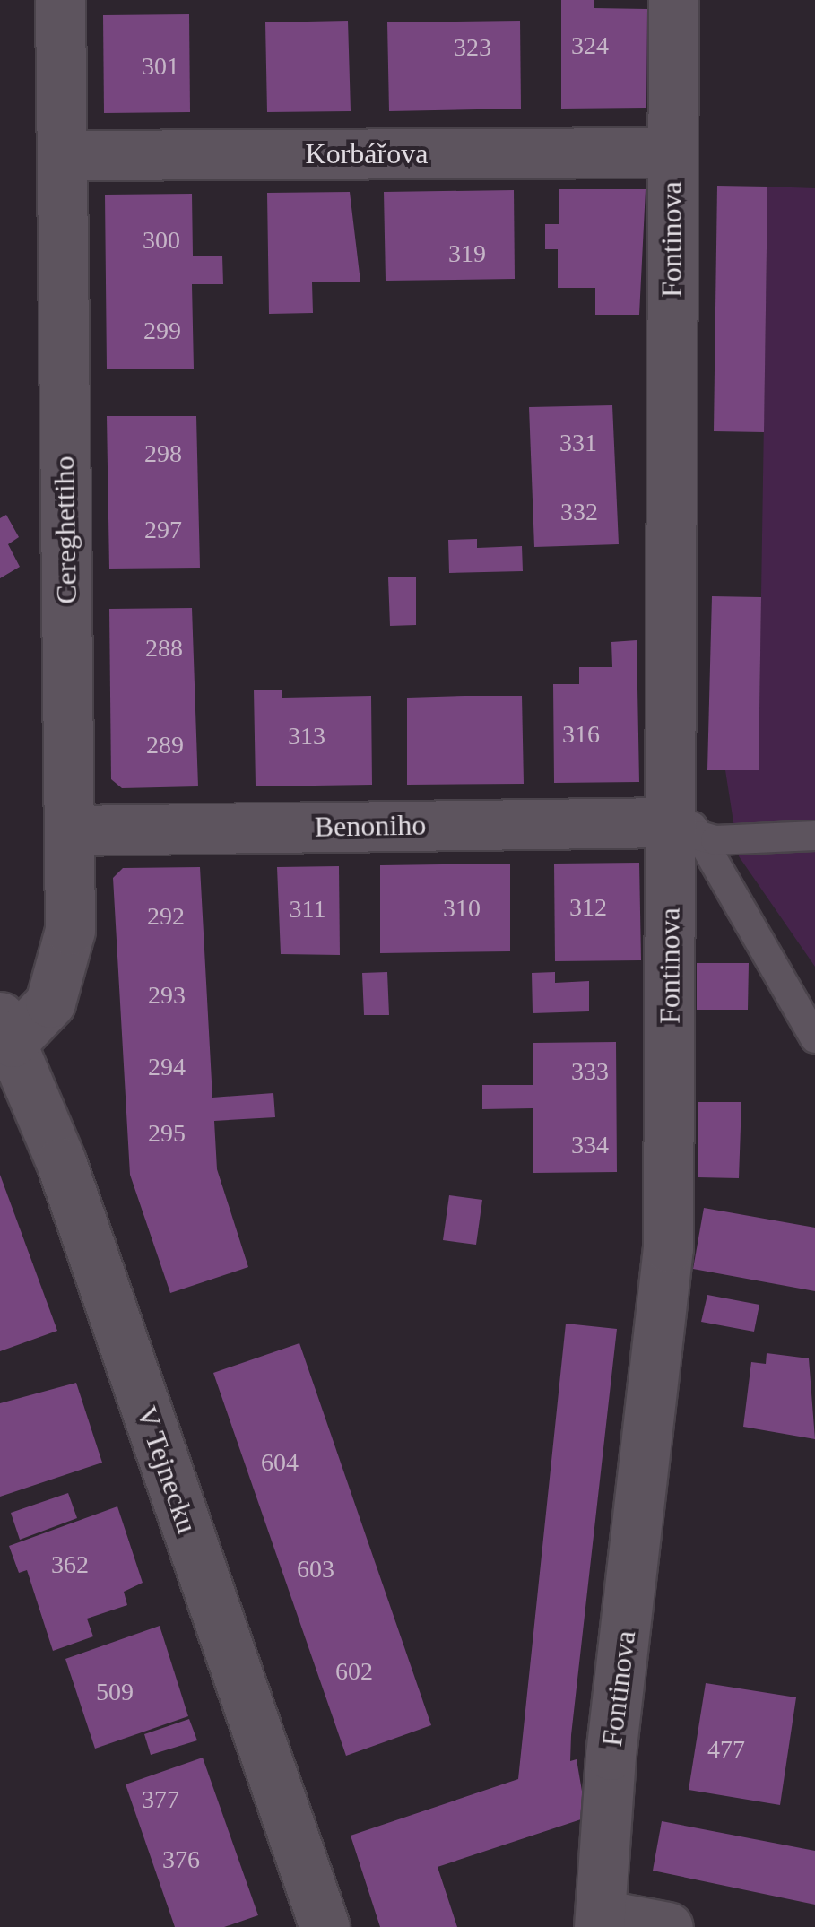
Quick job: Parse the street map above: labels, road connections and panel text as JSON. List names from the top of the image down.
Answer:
{
  "streets": {
    "street": [
      "Korbářova",
      "Fontinova",
      "Cereghettiho",
      "Benoniho",
      "V Tejnecku"
    ]
  },
  "crossings": [
    ["Korbářova", "Fontinova"],
    ["Korbářova", "Cereghettiho"],
    ["Fontinova", "Benoniho"],
    ["Cereghettiho", "Benoniho"],
    ["Cereghettiho", "V Tejnecku"]
  ],
  "house_numbers": [
    "324",
    "323",
    "301",
    "300",
    "319",
    "299",
    "331",
    "298",
    "332",
    "297",
    "288",
    "316",
    "313",
    "289",
    "312",
    "310",
    "311",
    "292",
    "293",
    "294",
    "333",
    "295",
    "334",
    "604",
    "362",
    "603",
    "602",
    "509",
    "477",
    "377",
    "376"
  ]
}
